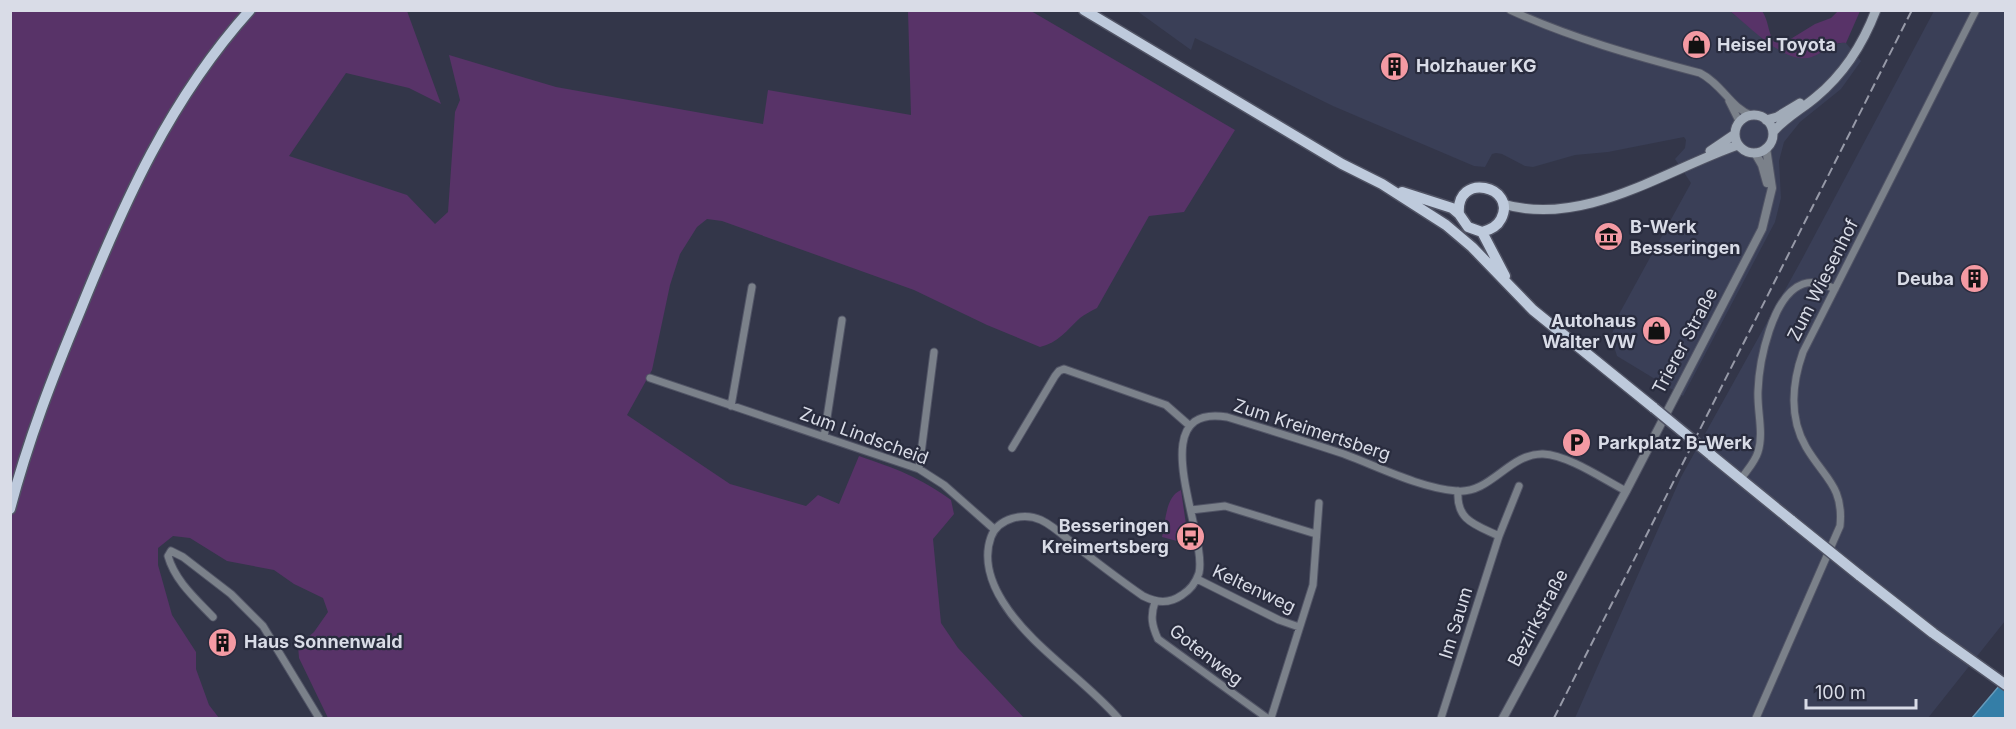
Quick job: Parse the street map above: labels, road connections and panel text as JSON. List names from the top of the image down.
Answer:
{
  "streets": {
    "street": [
      "Zum Wiesenhof",
      "Trierer Straße",
      "Zum Kreimertsberg",
      "Zum Lindscheid",
      "Keltenweg",
      "Bezirkstraße",
      "Im Saum",
      "Gotenweg"
    ]
  },
  "crossings": [
    ["Trierer Straße", "Bezirkstraße"],
    ["Keltenweg", "Gotenweg"]
  ],
  "places": {
    "shop": ["Heisel Toyota", "Autohaus Walter VW"],
    "building": ["Holzhauer KG", "Deuba", "Haus Sonnenwald"],
    "museum": ["B-Werk Besseringen"],
    "parking": ["Parkplatz B-Werk"],
    "bus stop": ["Besseringen Kreimertsberg"]
  },
  "scale_bar": "100 m"
}
